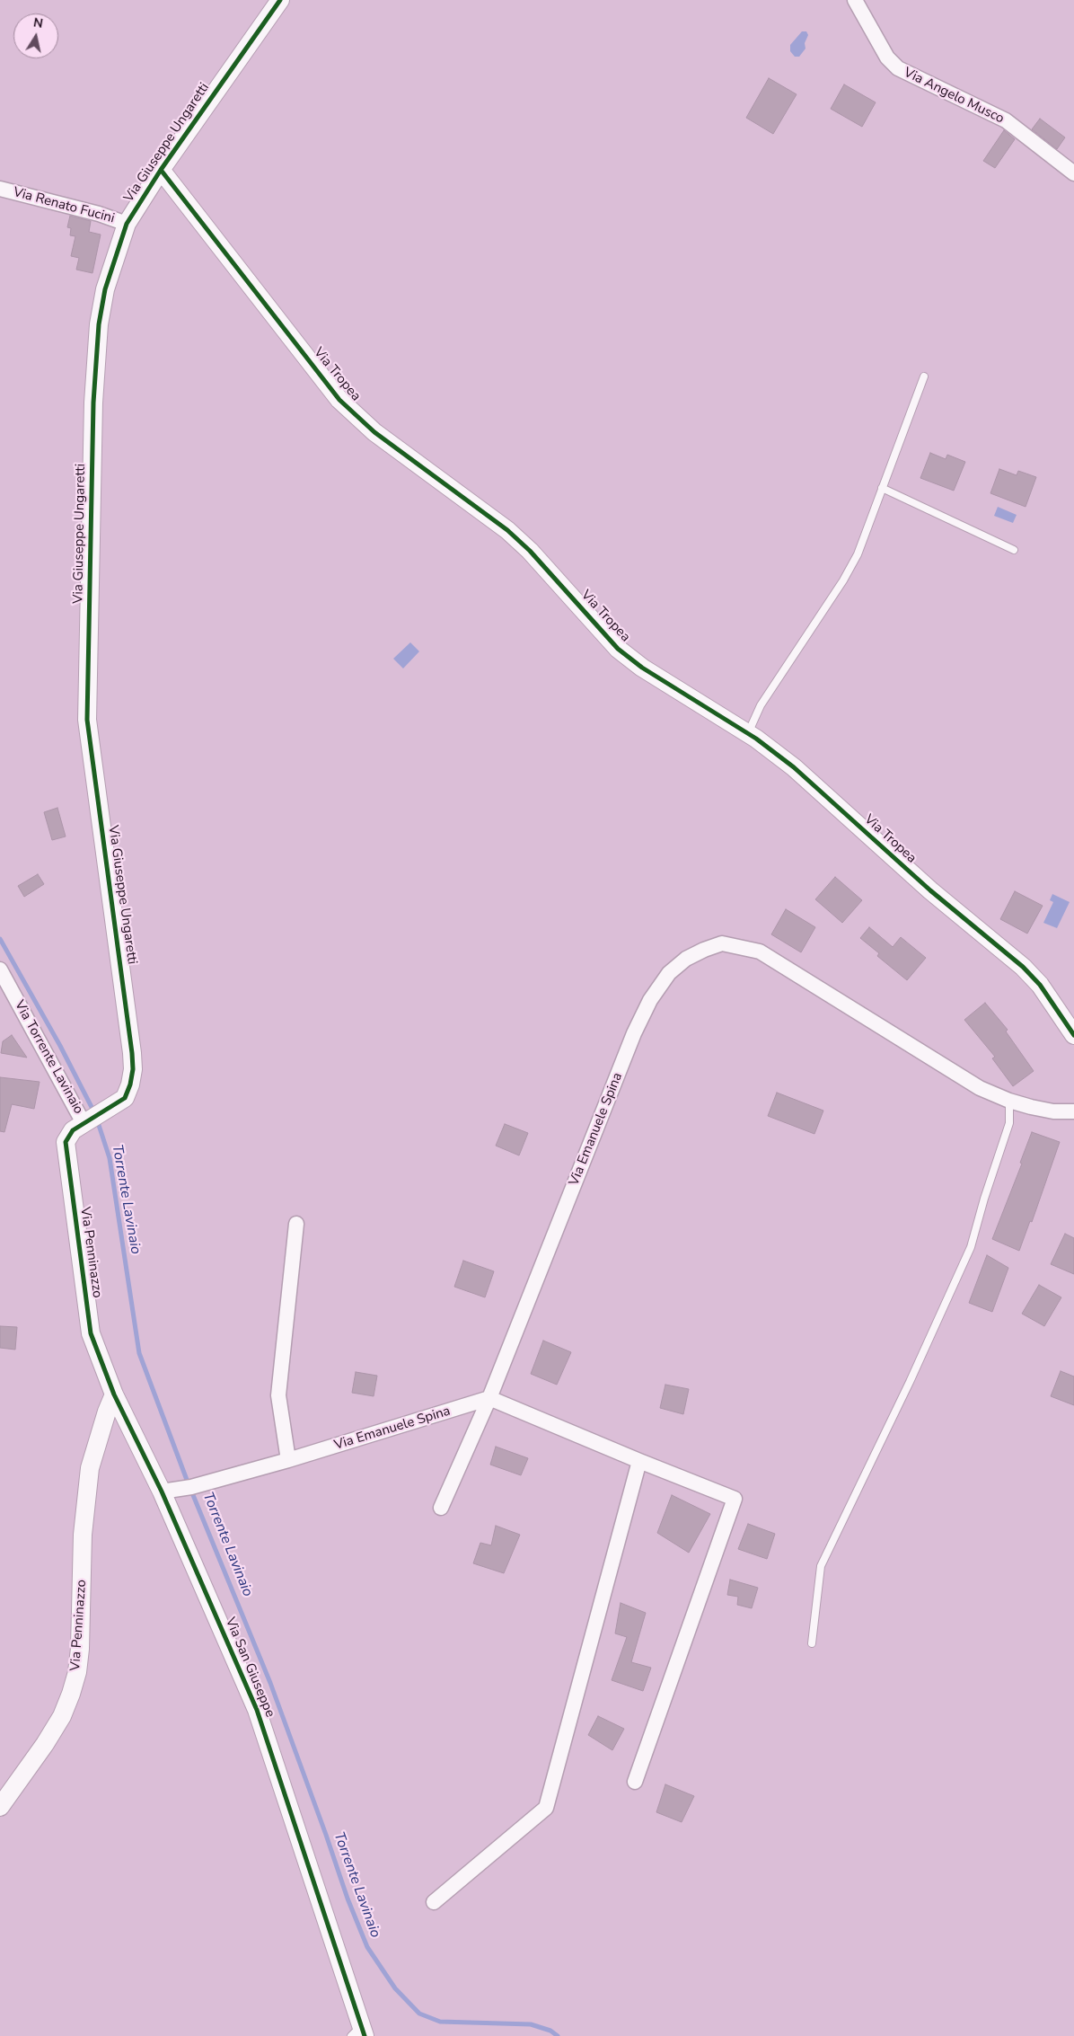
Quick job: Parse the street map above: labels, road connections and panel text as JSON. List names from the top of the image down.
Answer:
{
  "streets": {
    "street": [
      "Via Angelo Musco",
      "Via Giuseppe Ungaretti",
      "Via Renato Fucini",
      "Via Tropea",
      "Via Torrente Lavinaio",
      "Via Emanuele Spina",
      "Via Penninazzo",
      "Via San Giuseppe"
    ]
  },
  "crossings": [
    ["Via Giuseppe Ungaretti", "Via Renato Fucini"],
    ["Via Giuseppe Ungaretti", "Via Tropea"],
    ["Via Giuseppe Ungaretti", "Via Torrente Lavinaio"],
    ["Via Giuseppe Ungaretti", "Via Penninazzo"],
    ["Via Torrente Lavinaio", "Via Penninazzo"],
    ["Via Emanuele Spina", "Via San Giuseppe"],
    ["Via Penninazzo", "Via San Giuseppe"]
  ],
  "water": ["Torrente Lavinaio"],
  "north": "top"
}
